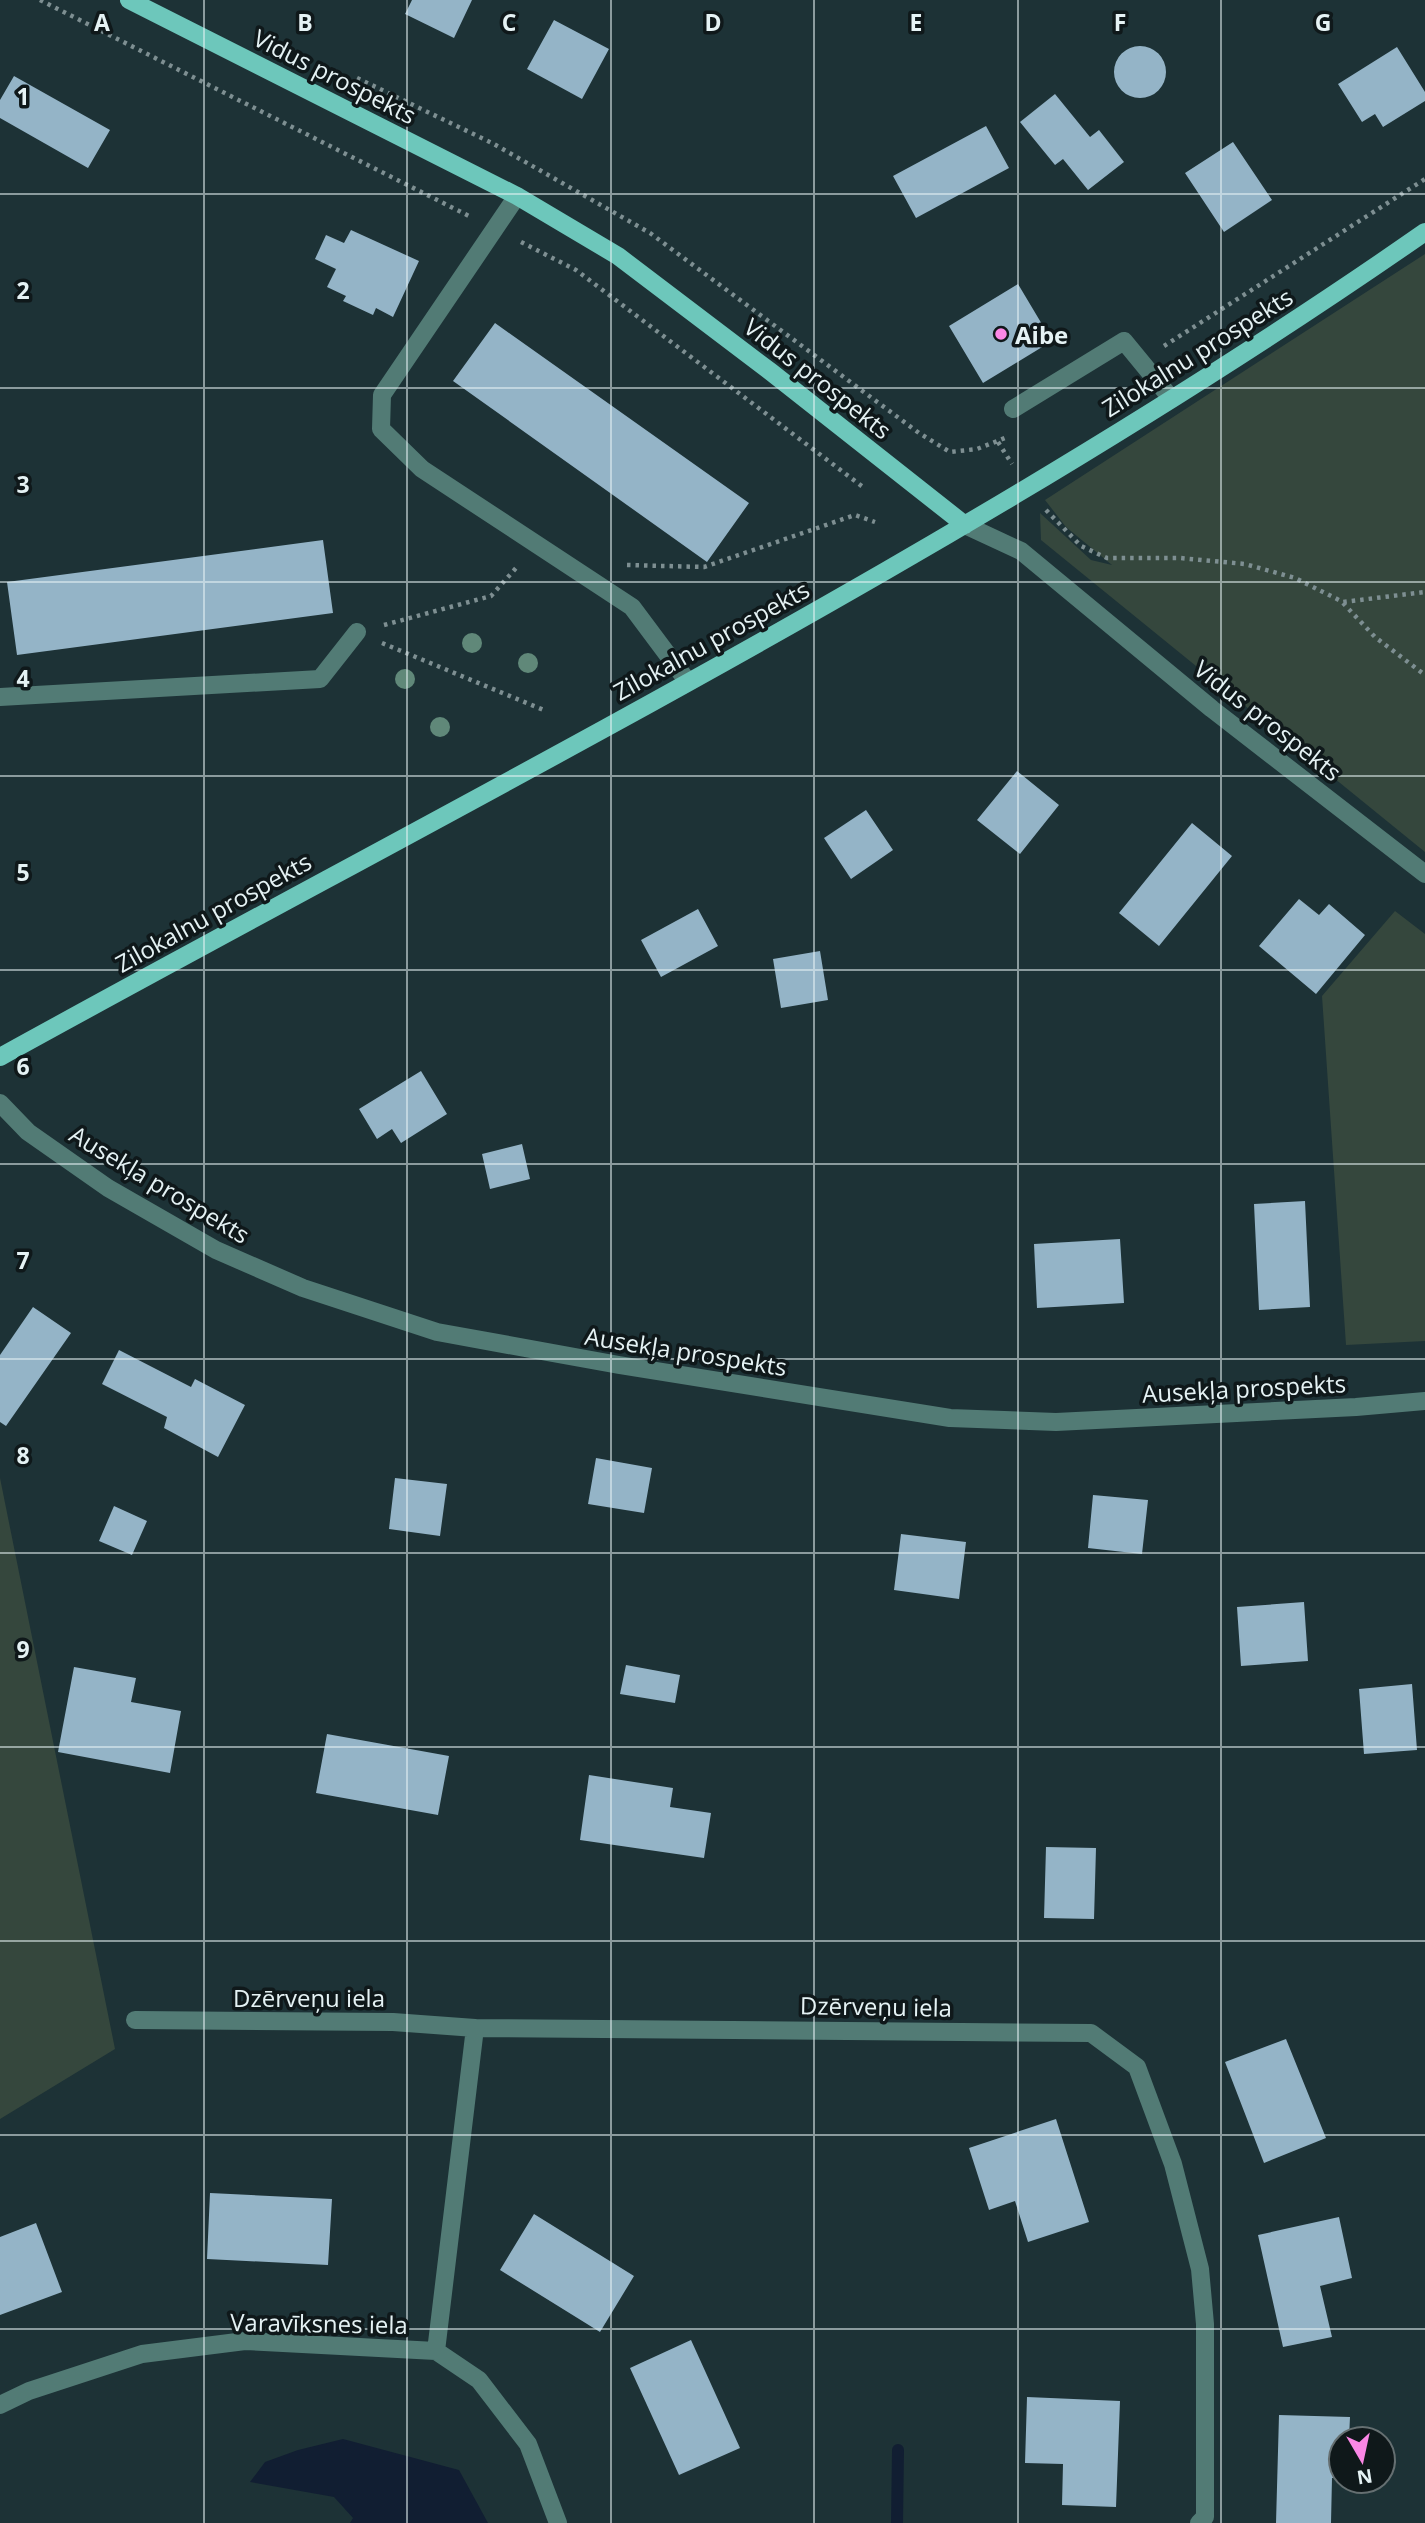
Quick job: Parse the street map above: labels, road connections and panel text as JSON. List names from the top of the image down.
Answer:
{
  "streets": {
    "main road": ["Vidus prospekts", "Zilokalnu prospekts"],
    "street": ["Ausekļa prospekts", "Dzērveņu iela", "Varavīksnes iela"]
  },
  "crossings": [
    ["Vidus prospekts", "Zilokalnu prospekts"],
    ["Dzērveņu iela", "Varavīksnes iela"]
  ],
  "places": ["Aibe"],
  "north": "bottom",
  "grid": {
    "columns": [
      "A",
      "B",
      "C",
      "D",
      "E",
      "F",
      "G"
    ],
    "rows": [
      "1",
      "2",
      "3",
      "4",
      "5",
      "6",
      "7",
      "8",
      "9"
    ]
  }
}
